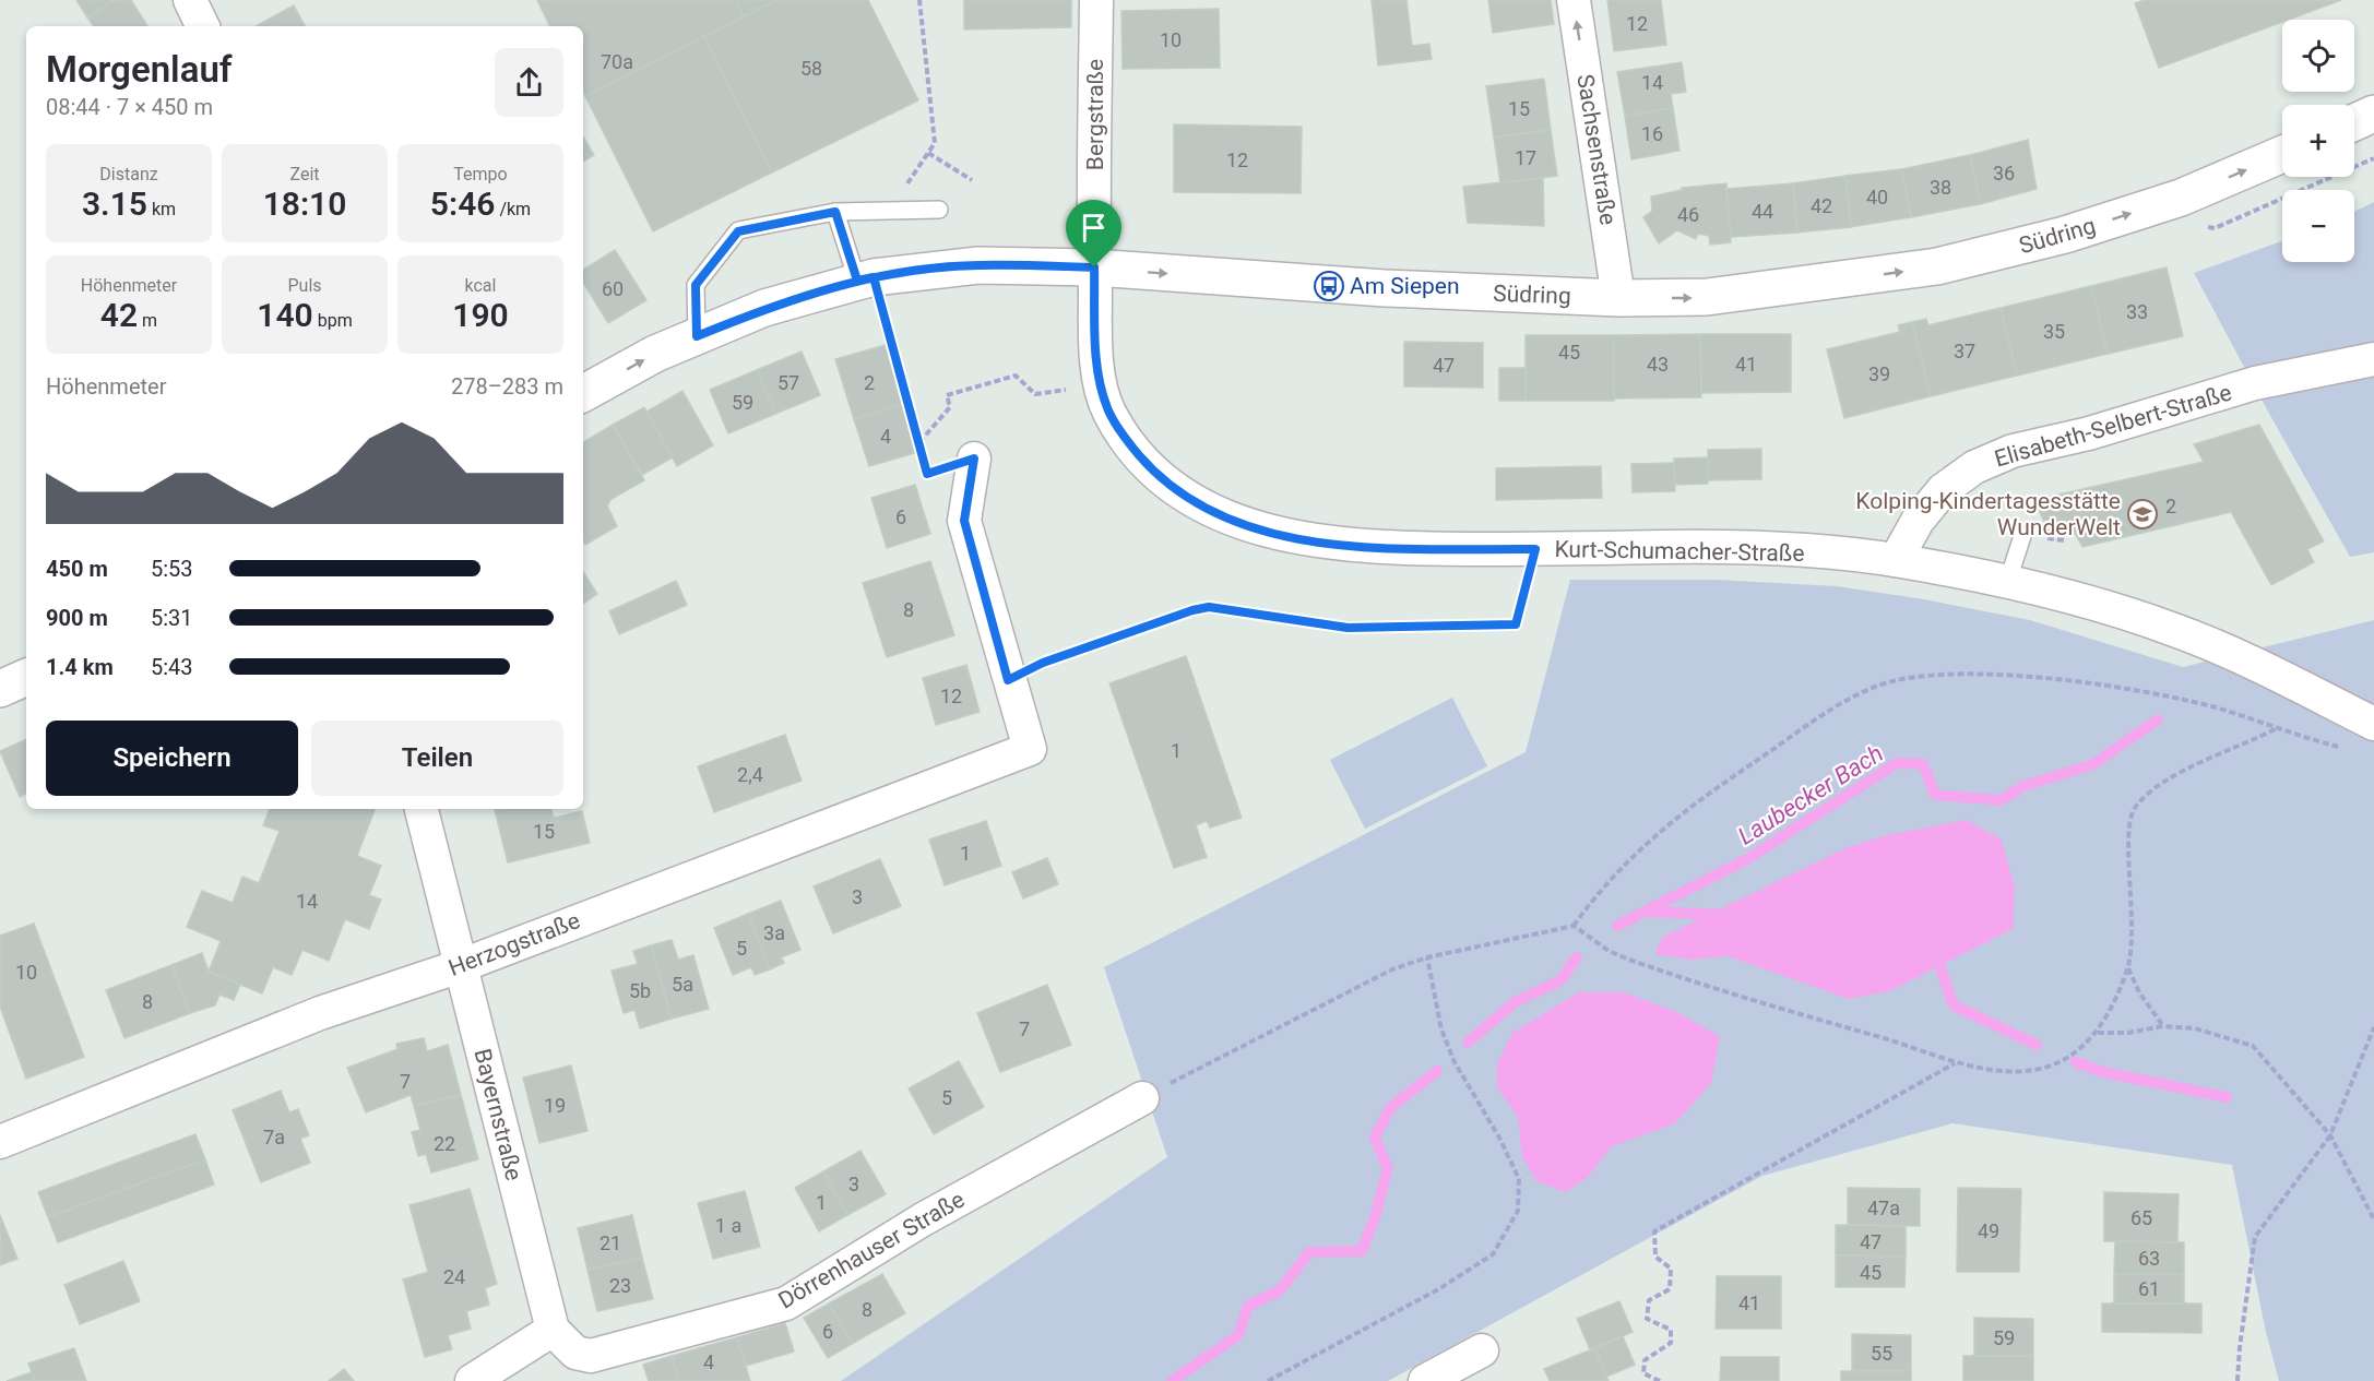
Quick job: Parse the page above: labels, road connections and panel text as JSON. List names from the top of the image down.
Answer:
{
  "streets": {
    "street": [
      "Bergstraße",
      "Sachsenstraße",
      "Südring",
      "Elisabeth-Selbert-Straße",
      "Kurt-Schumacher-Straße",
      "Herzogstraße",
      "Bayernstraße",
      "Dörrenhauser Straße"
    ]
  },
  "crossings": [
    ["Bergstraße", "Südring"],
    ["Bergstraße", "Kurt-Schumacher-Straße"],
    ["Sachsenstraße", "Südring"],
    ["Südring", "Kurt-Schumacher-Straße"],
    ["Elisabeth-Selbert-Straße", "Kurt-Schumacher-Straße"],
    ["Herzogstraße", "Bayernstraße"],
    ["Bayernstraße", "Dörrenhauser Straße"]
  ],
  "one_way": ["Sachsenstraße", "Südring"],
  "water": ["Laubecker Bach"],
  "places": {
    "bus stop": ["Am Siepen"],
    "school or university": ["Kolping-Kindertagesstätte WunderWelt"]
  },
  "house_numbers": [
    "12",
    "10",
    "70a",
    "58",
    "14",
    "15",
    "16",
    "17",
    "12",
    "36",
    "38",
    "40",
    "42",
    "44",
    "46",
    "60",
    "33",
    "35",
    "37",
    "45",
    "43",
    "41",
    "47",
    "39",
    "57",
    "2",
    "59",
    "4",
    "2",
    "6",
    "8",
    "12",
    "1",
    "2,4",
    "15",
    "1",
    "3",
    "14",
    "3a",
    "5",
    "10",
    "5a",
    "5b",
    "8",
    "7",
    "7",
    "5",
    "19",
    "7a",
    "22",
    "3",
    "1",
    "47a",
    "65",
    "1 a",
    "49",
    "47",
    "21",
    "63",
    "45",
    "24",
    "23",
    "61",
    "41",
    "8",
    "6",
    "59",
    "55",
    "4"
  ],
  "page": {
    "map_buttons": ["+", "−"],
    "heading": ["Morgenlauf", "08:44 · 7 × 450 m"],
    "stats": [
      ["Distanz", "3.15 km"],
      ["Zeit", "18:10"],
      ["Tempo", "5:46 /km"],
      ["Höhenmeter", "42 m"],
      ["Puls", "140 bpm"],
      ["kcal", "190"]
    ],
    "chart": ["Höhenmeter", "278–283 m"],
    "list": [
      {
        "name": "450 m",
        "note": "5:53"
      },
      {
        "name": "900 m",
        "note": "5:31"
      },
      {
        "name": "1.4 km",
        "note": "5:43"
      }
    ],
    "buttons": ["Speichern", "Teilen"]
  }
}
